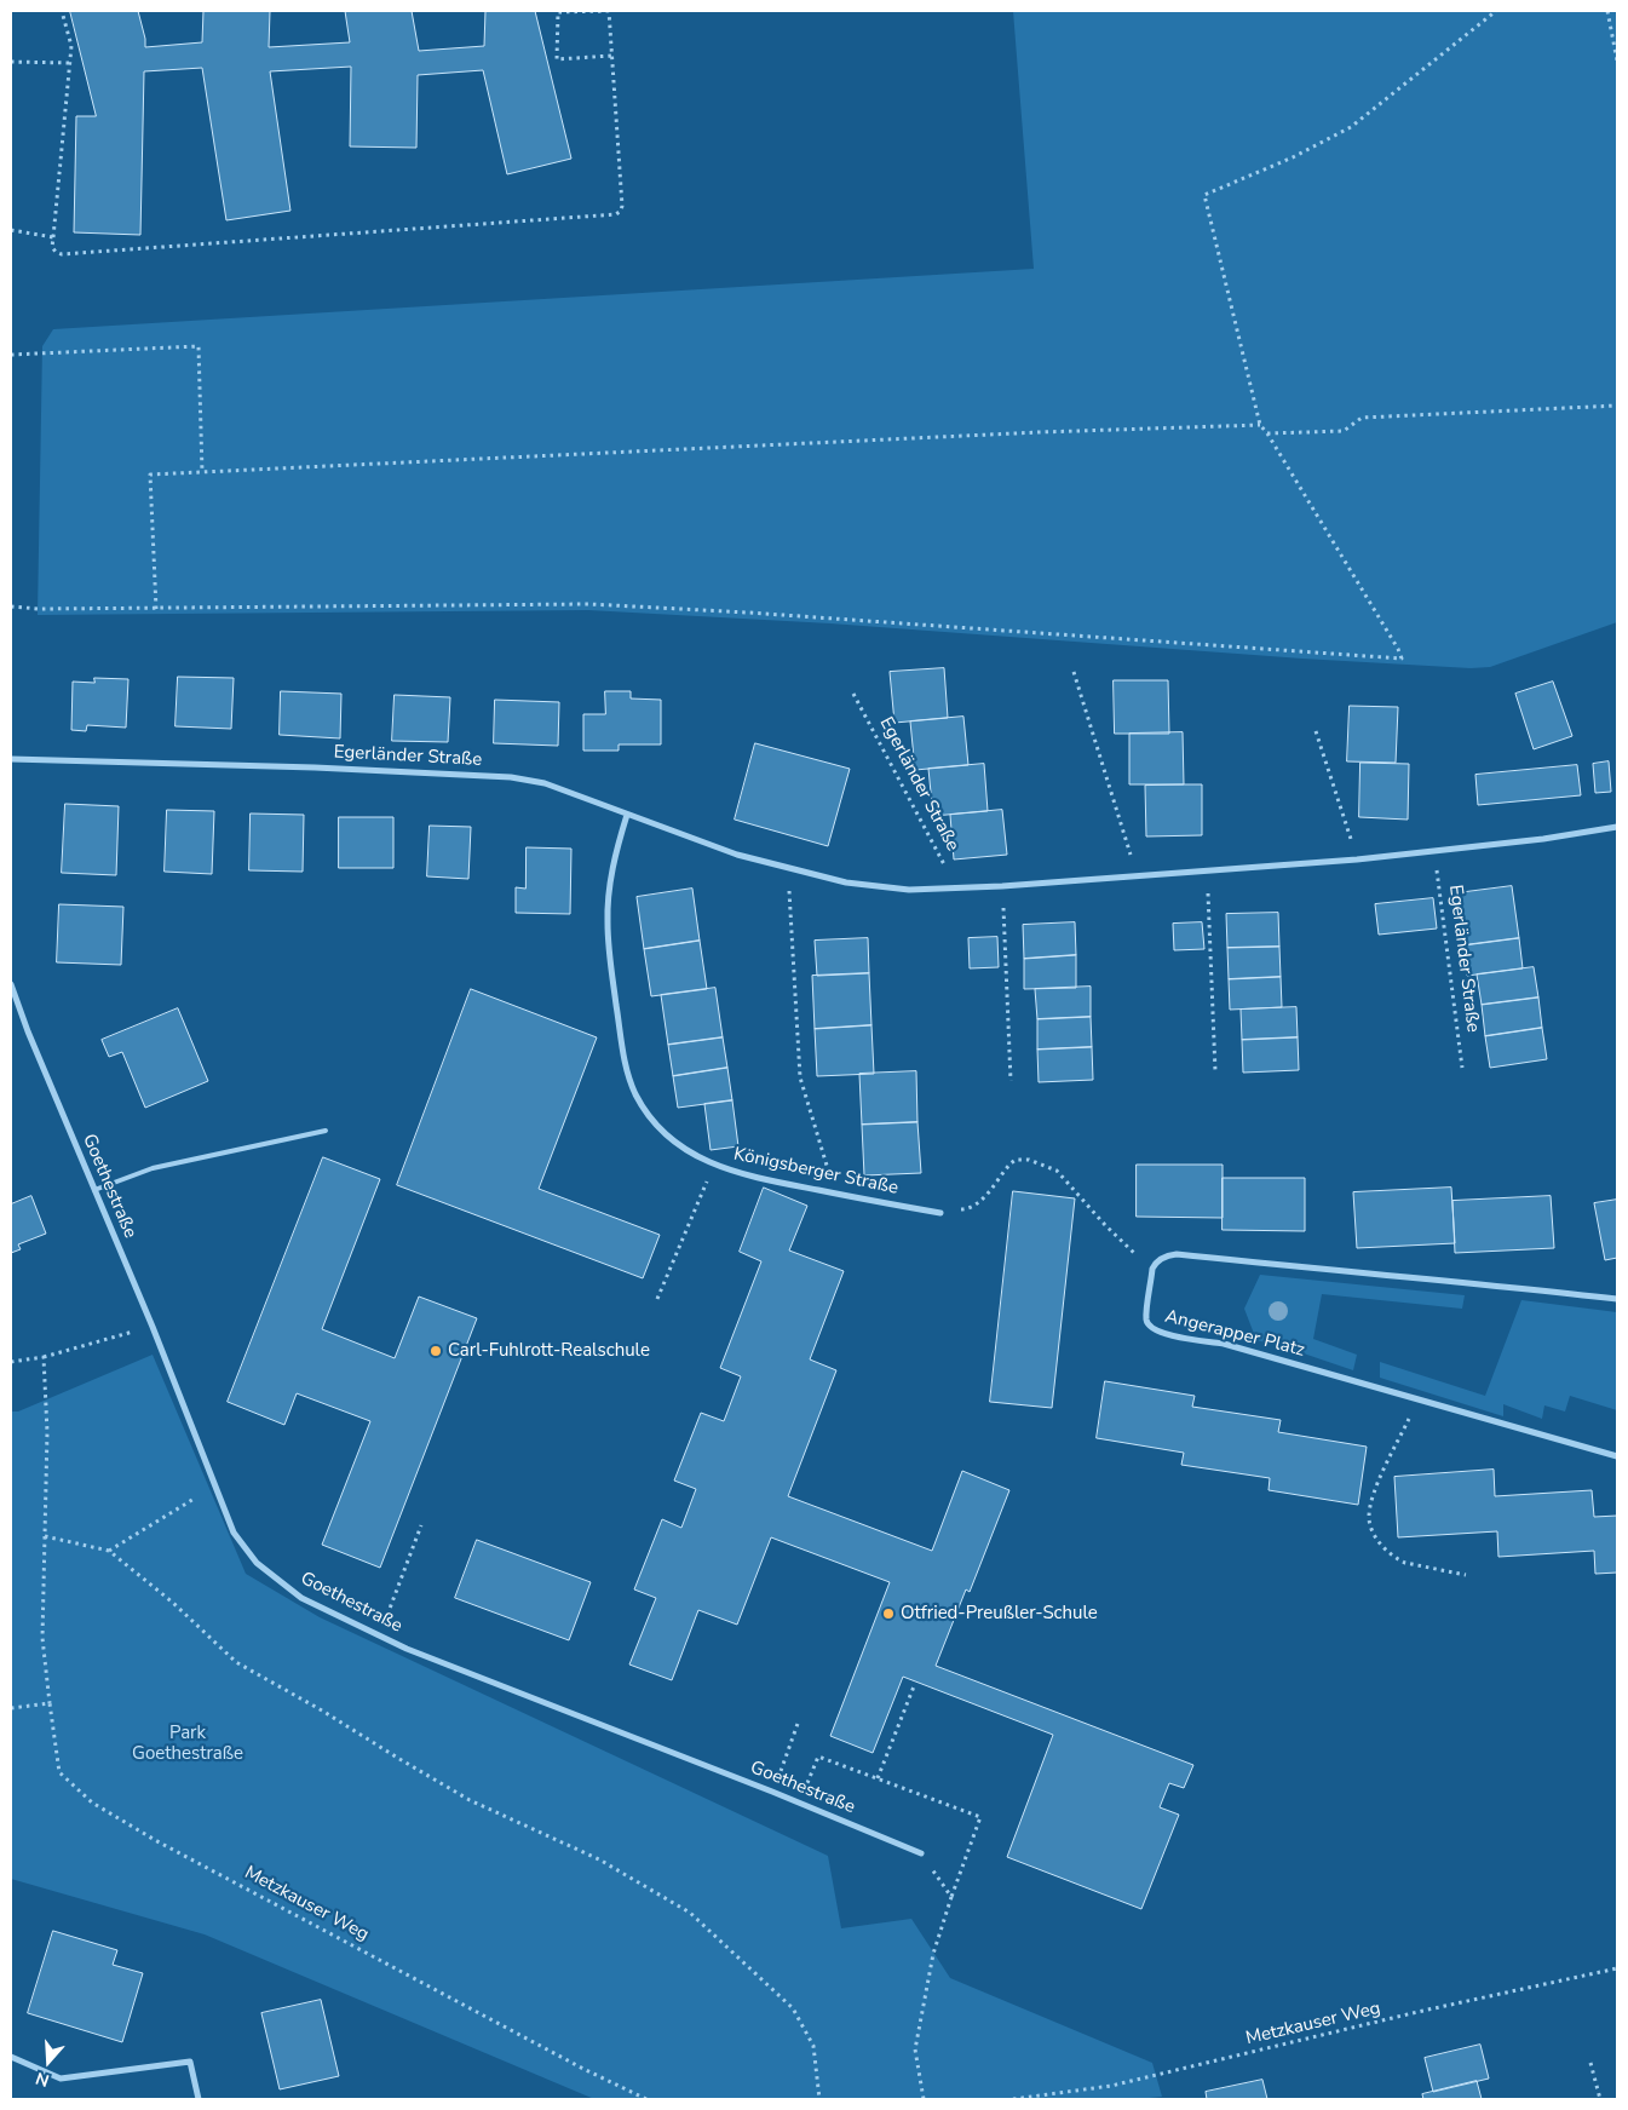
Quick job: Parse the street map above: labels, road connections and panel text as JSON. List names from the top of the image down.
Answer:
{
  "streets": {
    "street": [
      "Egerländer Straße",
      "Königsberger Straße",
      "Goethestraße",
      "Angerapper Platz"
    ],
    "path": ["Metzkauser Weg"]
  },
  "crossings": [
    ["Egerländer Straße", "Königsberger Straße"]
  ],
  "parks": ["Park Goethestraße"],
  "places": ["Carl-Fuhlrott-Realschule", "Otfried-Preußler-Schule"],
  "north": "bottom"
}
